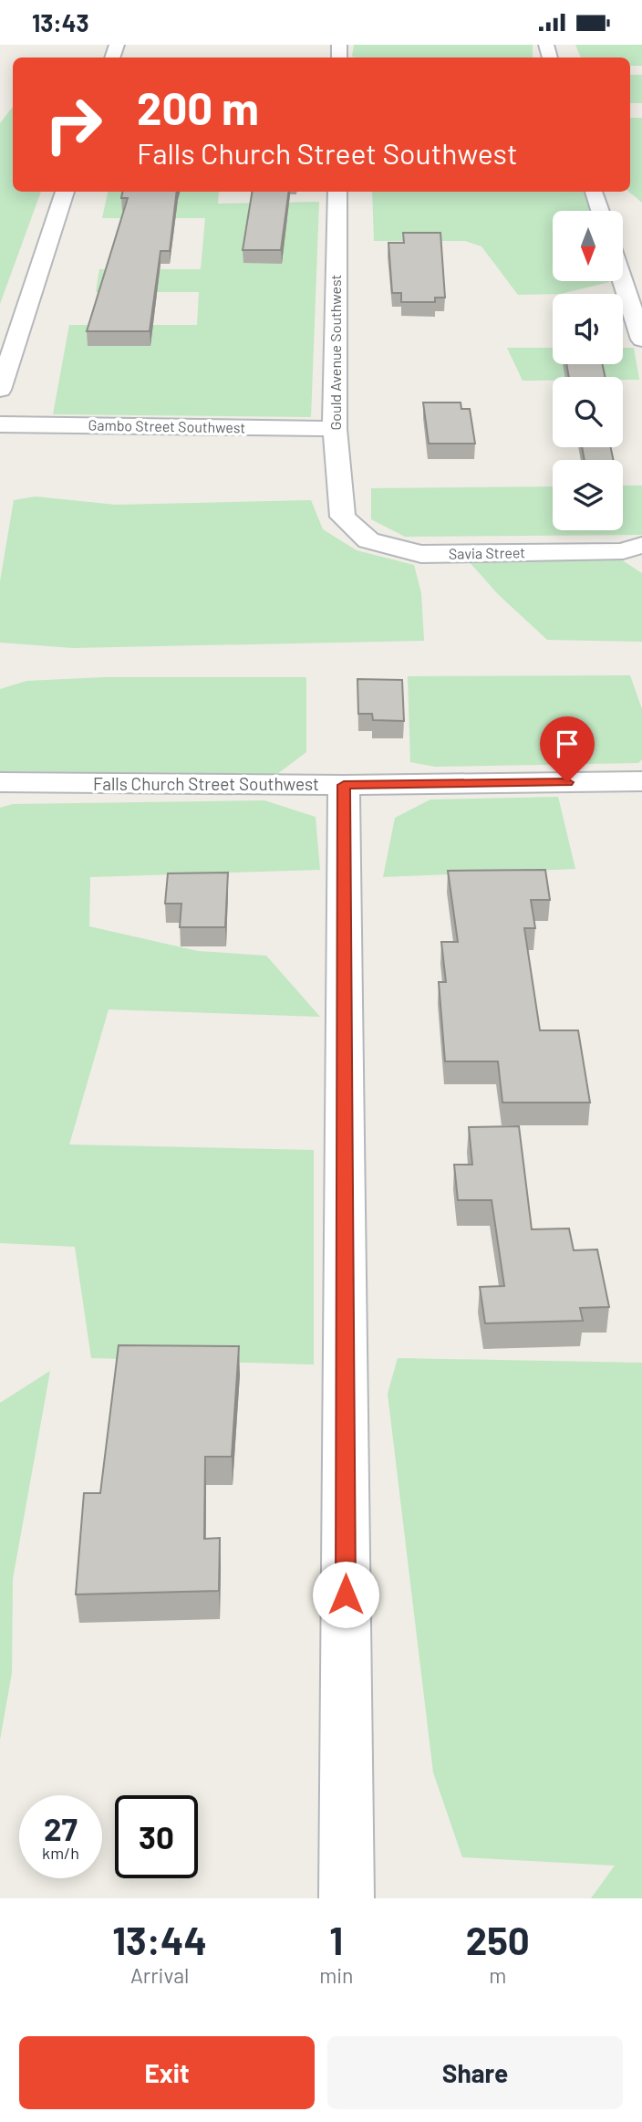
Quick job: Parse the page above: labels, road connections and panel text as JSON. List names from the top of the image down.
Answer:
{
  "streets": {
    "street": [
      "Gould Avenue Southwest",
      "Gambo Street Southwest",
      "Savia Street",
      "Falls Church Street Southwest"
    ]
  },
  "crossings": [
    ["Gould Avenue Southwest", "Gambo Street Southwest"],
    ["Gould Avenue Southwest", "Savia Street"]
  ],
  "north": "bottom",
  "page": {
    "status": "13:43",
    "turn": ["200 m", "Falls Church Street Southwest"],
    "speed": "27 km/h",
    "limit": "30",
    "eta": [
      "13:44",
      "Arrival",
      "1",
      "min",
      "250",
      "m"
    ],
    "buttons": ["Exit", "Share"]
  }
}
